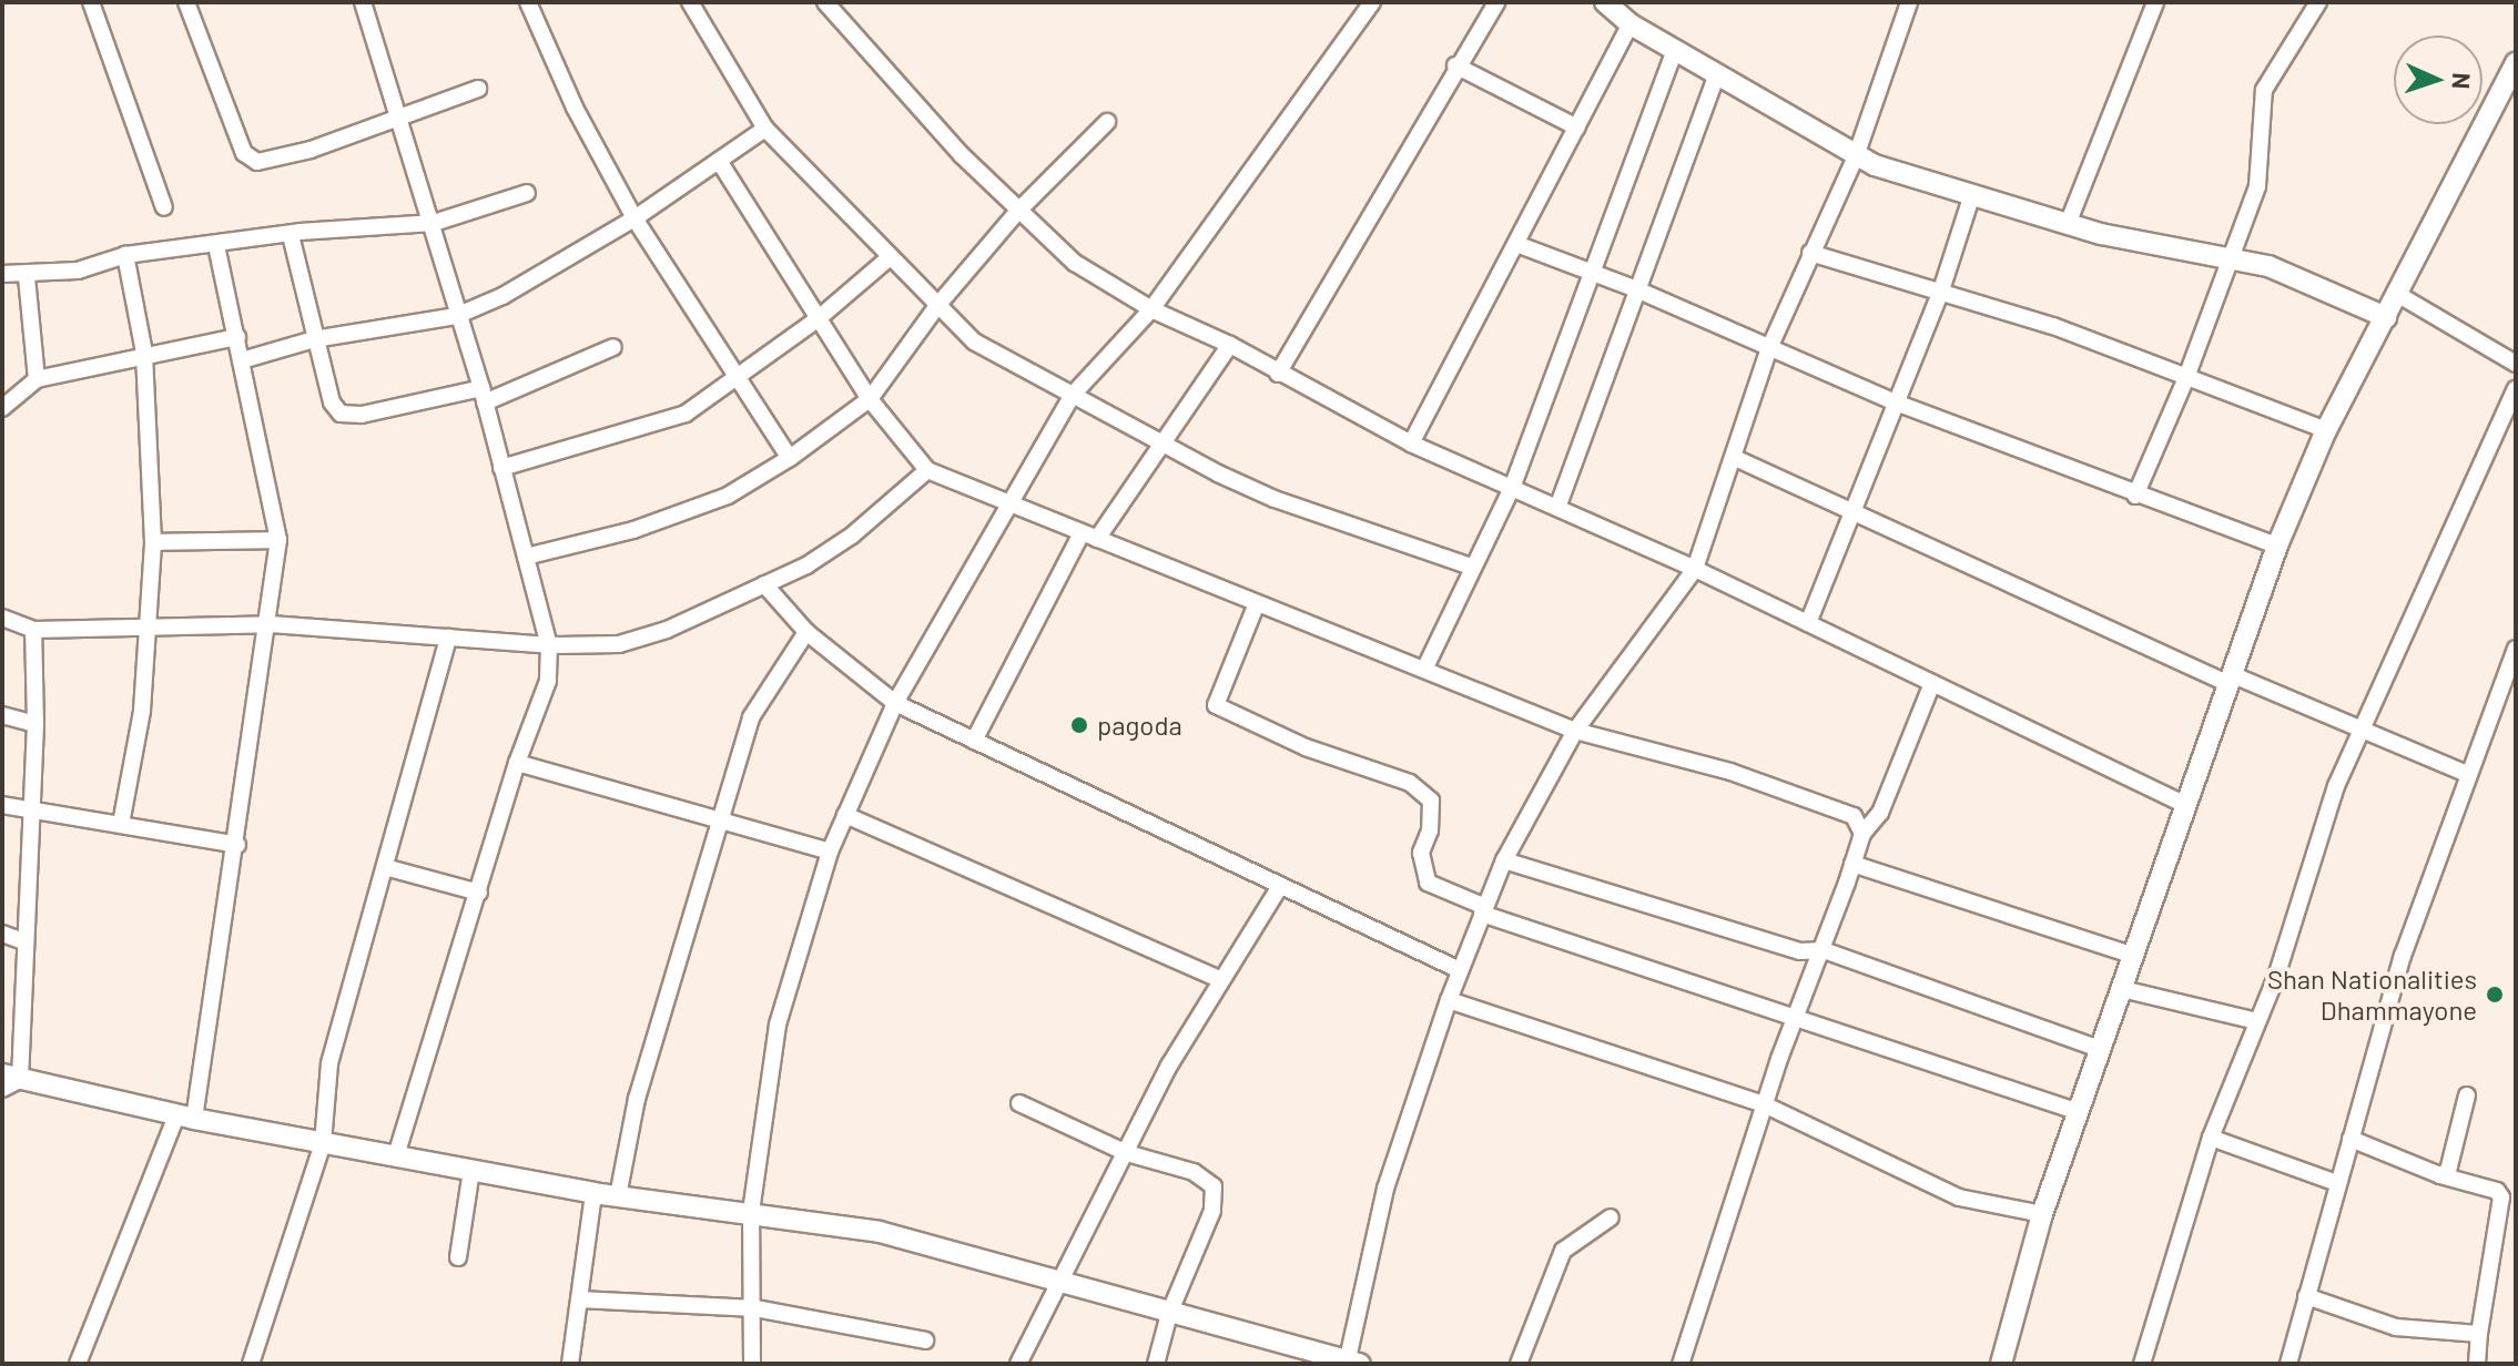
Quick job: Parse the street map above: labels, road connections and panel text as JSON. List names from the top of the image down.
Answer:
{
  "places": ["pagoda", "Shan Nationalities Dhammayone"],
  "north": "right"
}
